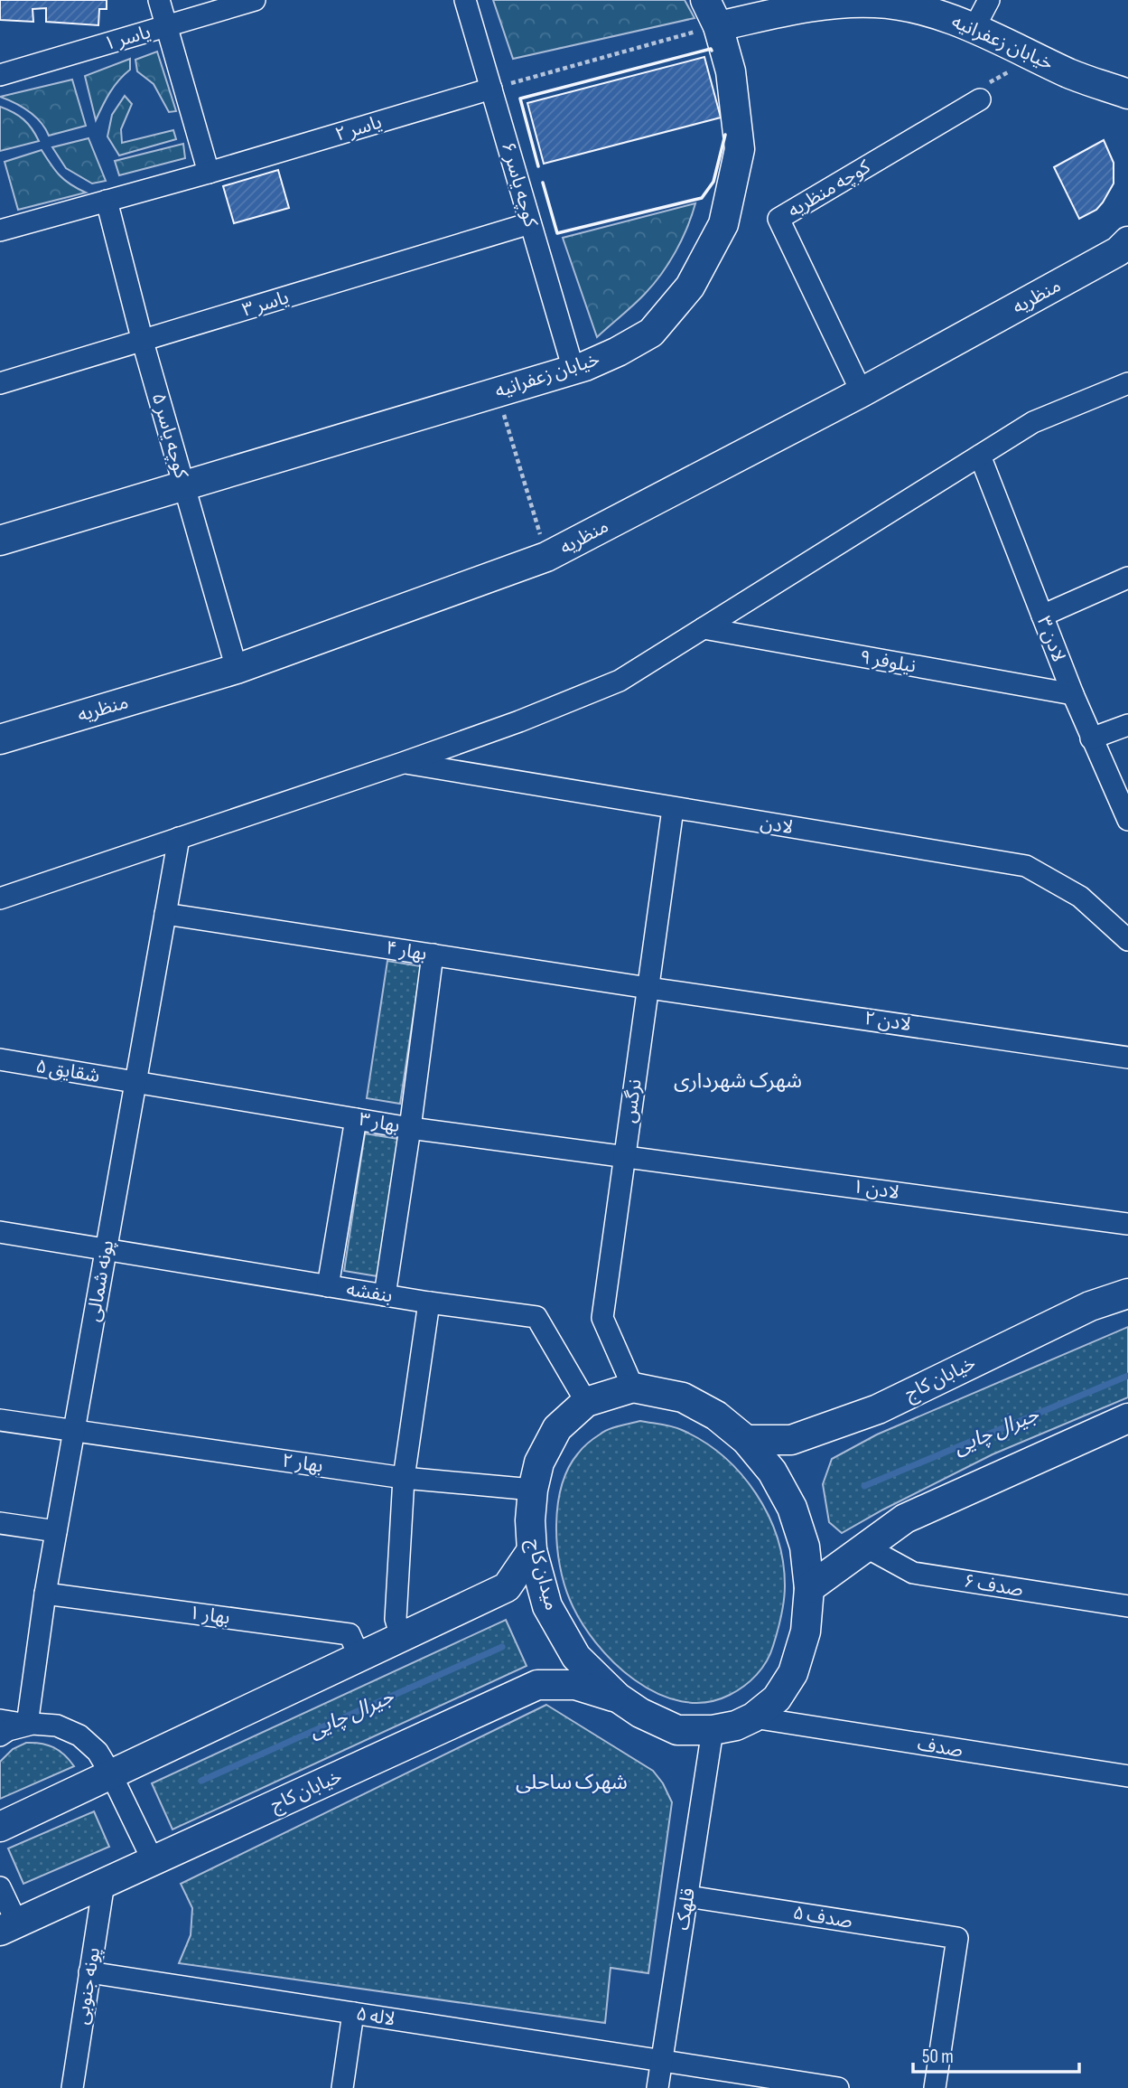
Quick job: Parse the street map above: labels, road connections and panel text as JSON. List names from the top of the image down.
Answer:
{
  "streets": {
    "main road": [
      "خیابان زعفرانیه",
      "منظریه",
      "خیابان کاج",
      "میدان کاج"
    ],
    "street": [
      "یاسر ۱",
      "یاسر ۲",
      "کوچه یاسر ۶",
      "کوچه منظریه",
      "یاسر ۳",
      "کوچه یاسر ۵",
      "لادن ۳",
      "نیلوفر ۹",
      "لادن",
      "بهار ۴",
      "لادن ۲",
      "شقایق ۵",
      "نرگس",
      "بهار ۳",
      "لادن ۱",
      "پونه شمالی",
      "بنفشه",
      "بهار ۲",
      "صدف ۶",
      "بهار ۱",
      "صدف",
      "قلهک",
      "صدف ۵",
      "پونه جنوبی",
      "لاله ۵"
    ]
  },
  "crossings": [
    ["خیابان زعفرانیه", "کوچه یاسر ۶"],
    ["خیابان زعفرانیه", "کوچه یاسر ۵"],
    ["یاسر ۲", "کوچه یاسر ۶"],
    ["یاسر ۲", "کوچه یاسر ۵"],
    ["کوچه یاسر ۶", "یاسر ۳"],
    ["کوچه منظریه", "منظریه"],
    ["منظریه", "کوچه یاسر ۵"],
    ["یاسر ۳", "کوچه یاسر ۵"],
    ["لادن ۳", "نیلوفر ۹"],
    ["لادن", "نرگس"],
    ["بهار ۴", "لادن ۲"],
    ["بهار ۴", "نرگس"],
    ["بهار ۴", "پونه شمالی"],
    ["لادن ۲", "نرگس"],
    ["شقایق ۵", "بهار ۳"],
    ["شقایق ۵", "پونه شمالی"],
    ["نرگس", "بهار ۳"],
    ["نرگس", "لادن ۱"],
    ["نرگس", "میدان کاج"],
    ["بهار ۳", "لادن ۱"],
    ["بهار ۳", "پونه شمالی"],
    ["پونه شمالی", "بنفشه"],
    ["پونه شمالی", "بهار ۲"],
    ["پونه شمالی", "بهار ۱"],
    ["بنفشه", "میدان کاج"],
    ["خیابان کاج", "میدان کاج"],
    ["خیابان کاج", "پونه جنوبی"],
    ["بهار ۲", "میدان کاج"],
    ["میدان کاج", "صدف"],
    ["میدان کاج", "قلهک"],
    ["قلهک", "صدف ۵"],
    ["قلهک", "لاله ۵"],
    ["پونه جنوبی", "لاله ۵"]
  ],
  "districts": ["شهرک شهرداری", "شهرک ساحلی"],
  "water": ["جیرال چایی"],
  "scale_bar": "50 m"
}
